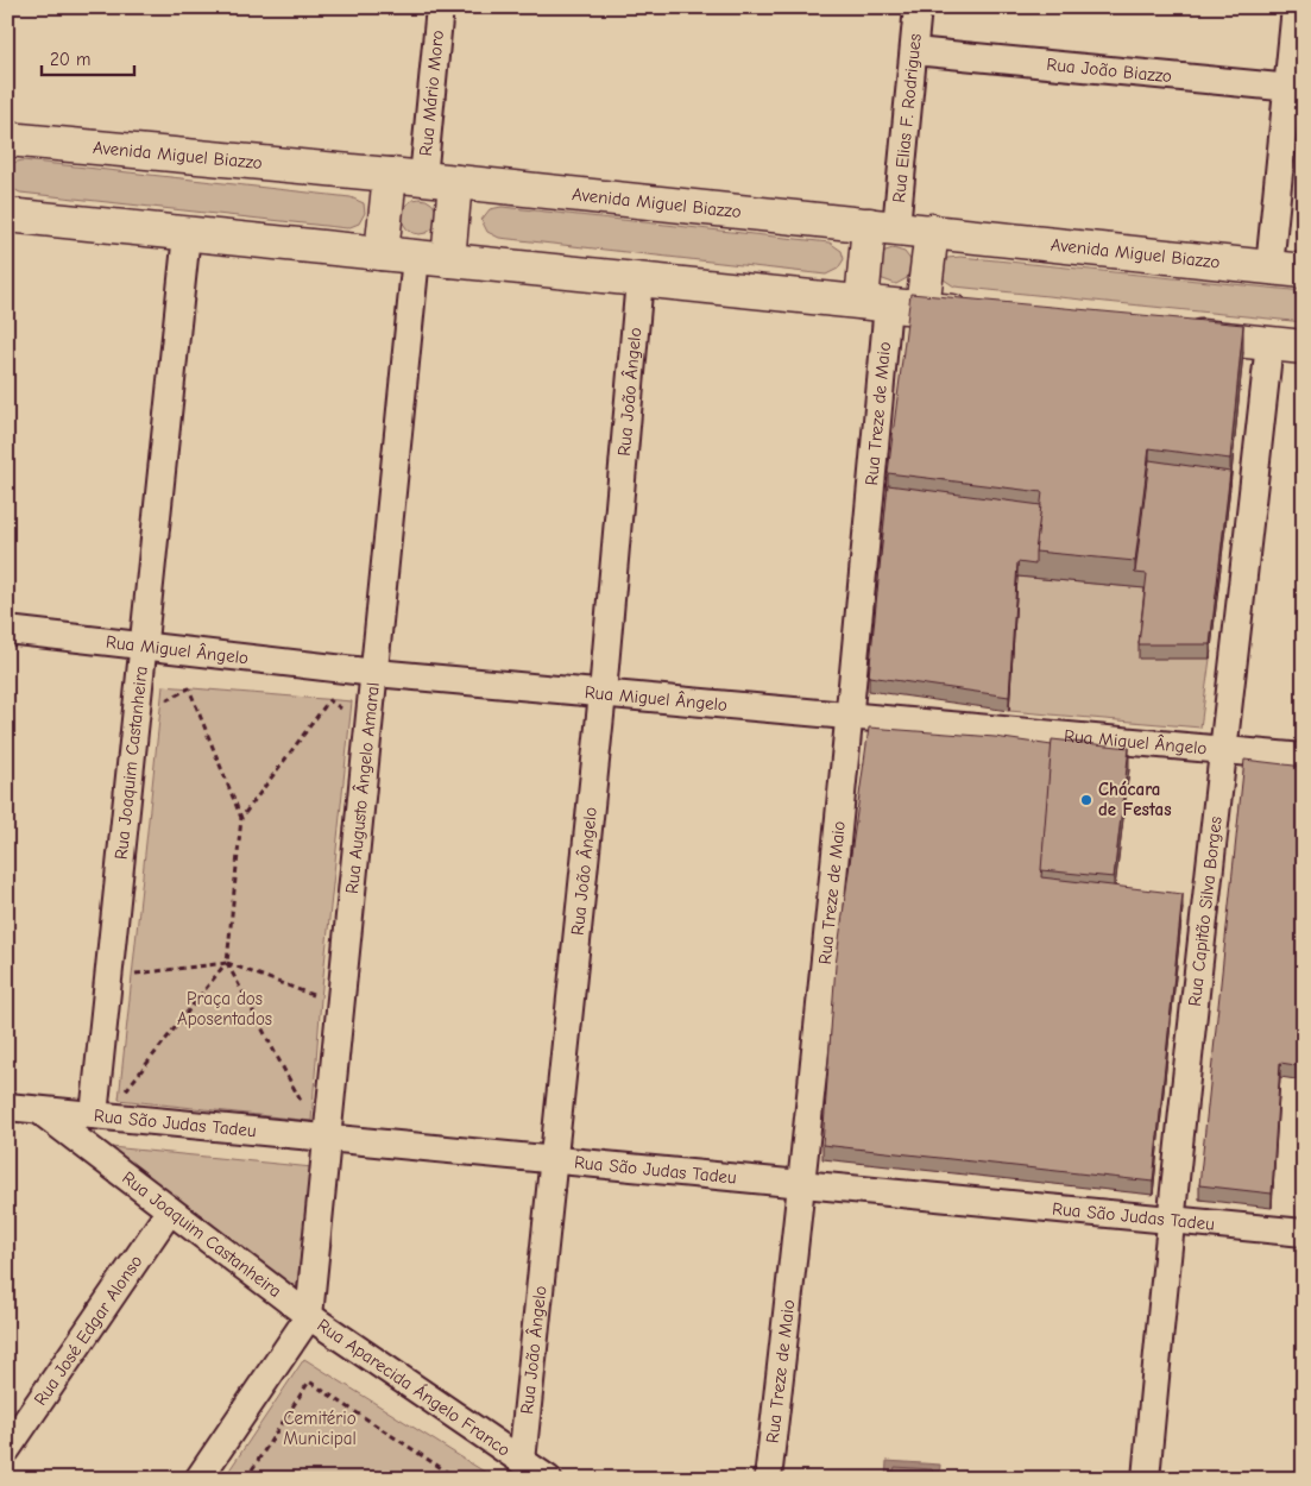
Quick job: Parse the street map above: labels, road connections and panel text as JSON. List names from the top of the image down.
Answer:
{
  "streets": {
    "street": [
      "Rua João Biazzo",
      "Rua Mário Moro",
      "Rua Elias F. Rodrigues",
      "Avenida Miguel Biazzo",
      "Rua João Ângelo",
      "Rua Treze de Maio",
      "Rua Miguel Ângelo",
      "Rua Joaquim Castanheira",
      "Rua Augusto Ângelo Amaral",
      "Rua Capitão Silva Borges",
      "Rua São Judas Tadeu",
      "Rua José Edgar Alonso",
      "Rua Aparecida Ángelo Franco"
    ]
  },
  "crossings": [
    ["Rua João Biazzo", "Rua Elias F. Rodrigues"],
    ["Rua Mário Moro", "Avenida Miguel Biazzo"],
    ["Rua Elias F. Rodrigues", "Avenida Miguel Biazzo"],
    ["Rua João Ângelo", "Rua Miguel Ângelo"],
    ["Rua João Ângelo", "Rua São Judas Tadeu"],
    ["Rua João Ângelo", "Rua Aparecida Ángelo Franco"],
    ["Rua Treze de Maio", "Rua Miguel Ângelo"],
    ["Rua Treze de Maio", "Rua São Judas Tadeu"],
    ["Rua Miguel Ângelo", "Rua Joaquim Castanheira"],
    ["Rua Miguel Ângelo", "Rua Augusto Ângelo Amaral"],
    ["Rua Miguel Ângelo", "Rua Capitão Silva Borges"],
    ["Rua Joaquim Castanheira", "Rua Augusto Ângelo Amaral"],
    ["Rua Joaquim Castanheira", "Rua São Judas Tadeu"],
    ["Rua Joaquim Castanheira", "Rua José Edgar Alonso"],
    ["Rua Joaquim Castanheira", "Rua Aparecida Ángelo Franco"],
    ["Rua Augusto Ângelo Amaral", "Rua São Judas Tadeu"],
    ["Rua Augusto Ângelo Amaral", "Rua Aparecida Ángelo Franco"],
    ["Rua Capitão Silva Borges", "Rua São Judas Tadeu"]
  ],
  "parks": ["Praça dos Aposentados", "Cemitério Municipal"],
  "places": ["Chácara de Festas"],
  "scale_bar": "20 m"
}
